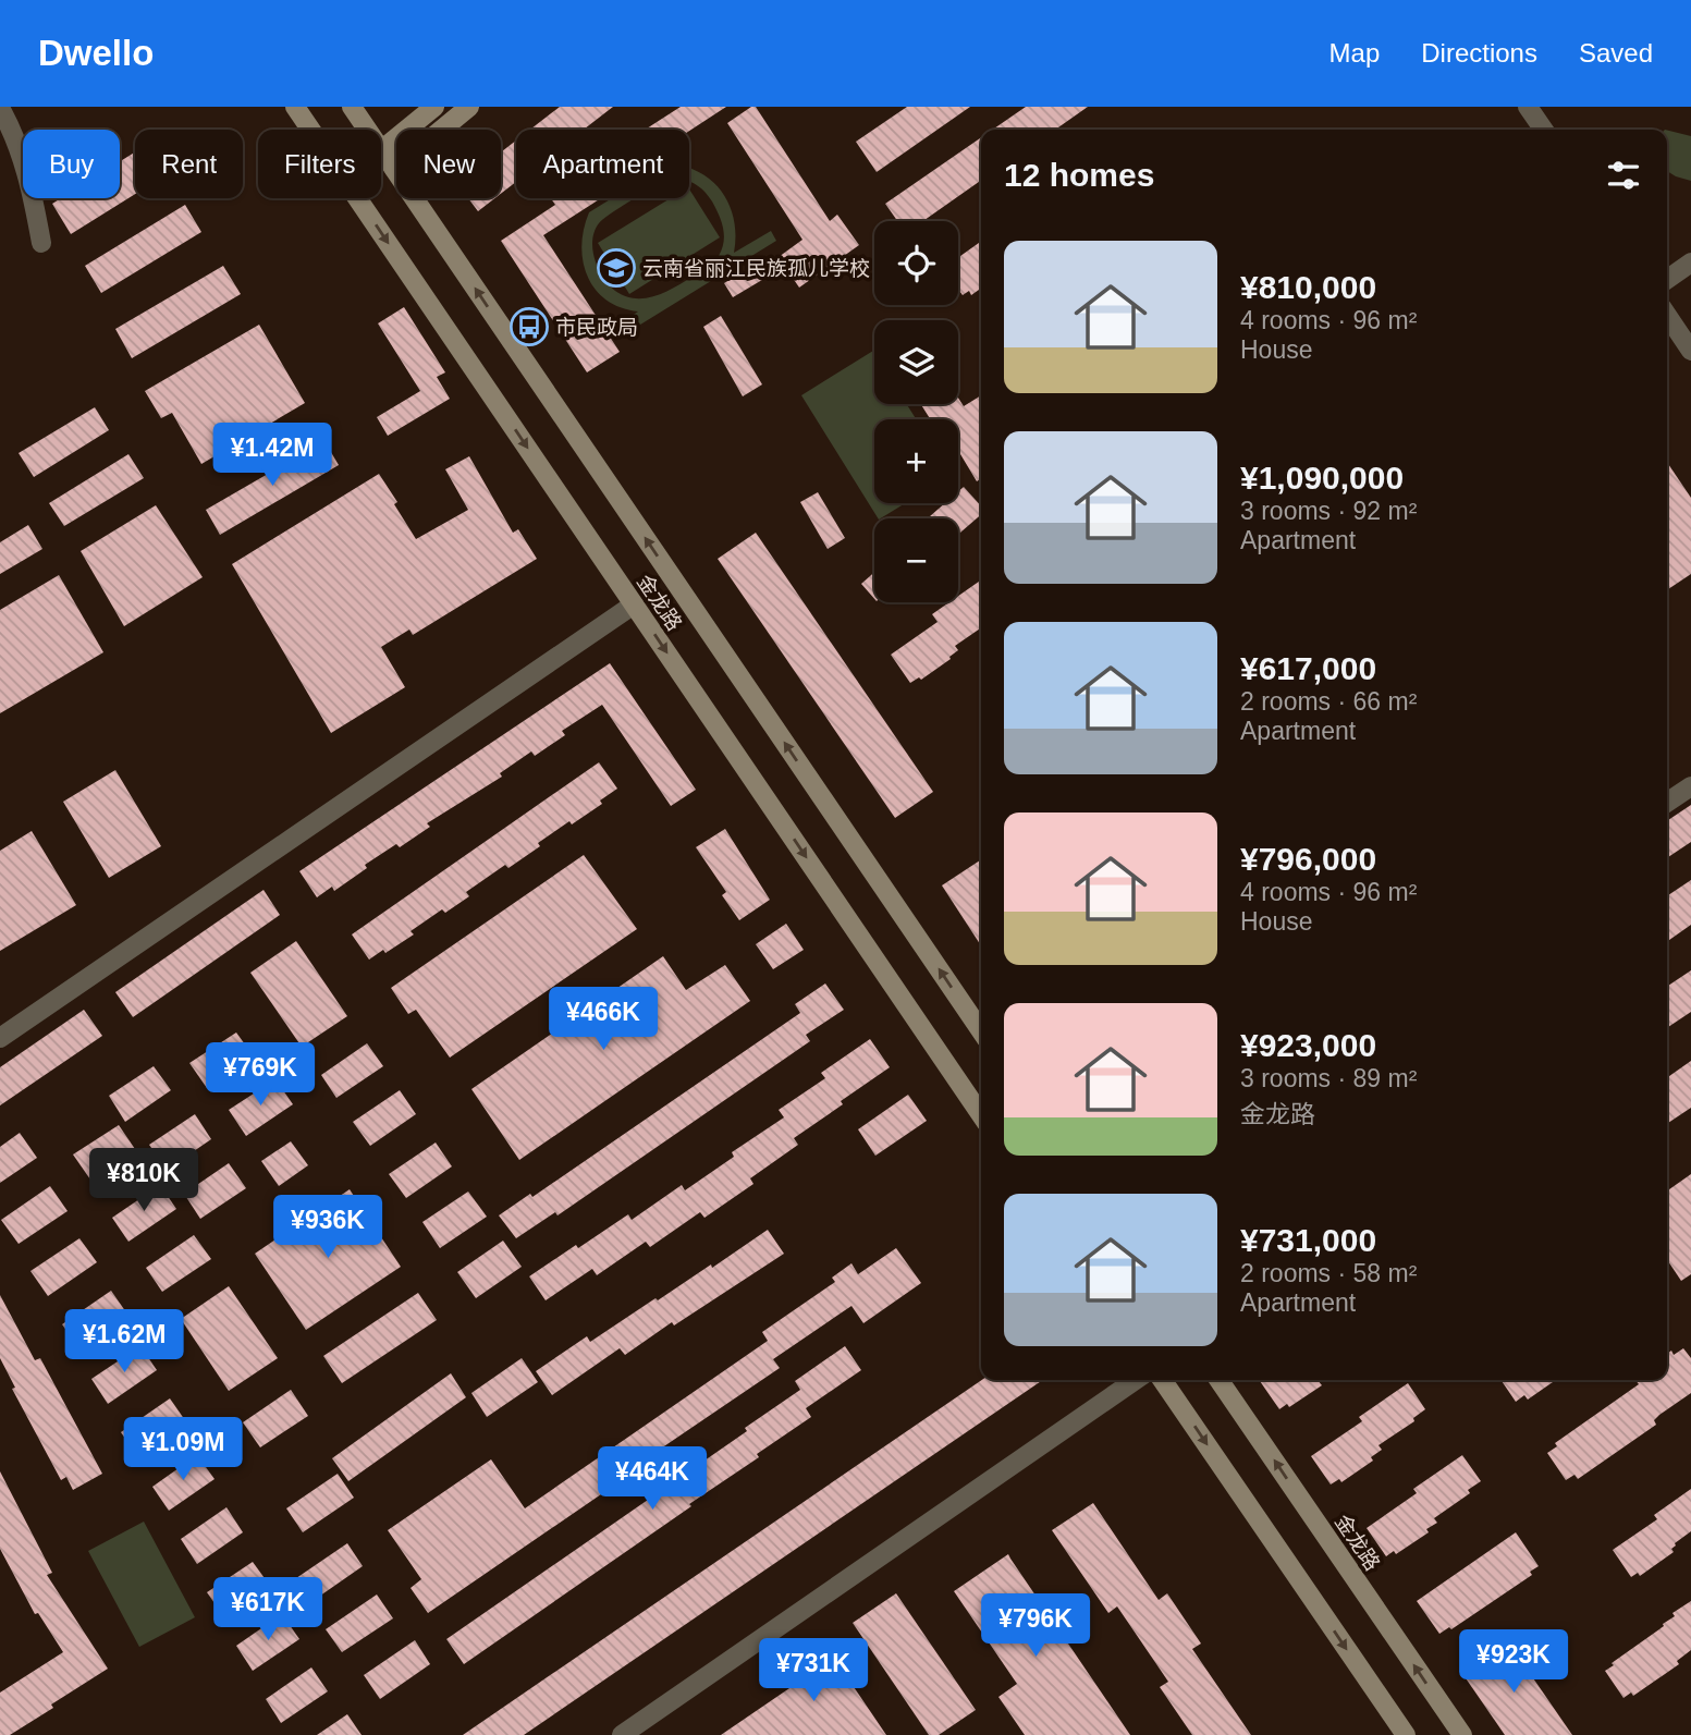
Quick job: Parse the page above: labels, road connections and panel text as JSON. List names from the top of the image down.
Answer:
{
  "streets": {
    "main road": ["金龙路"]
  },
  "places": {
    "school or university": ["云南省丽江民族孤儿学校"],
    "bus stop": ["市民政局"]
  },
  "page": {
    "header": "Dwello",
    "nav": ["Map", "Directions", "Saved"],
    "chip": [
      "Buy",
      "Rent",
      "Filters",
      "New",
      "Apartment"
    ],
    "heading": "12 homes",
    "map_buttons": ["+", "−"],
    "list": [
      {
        "name": "¥810,000",
        "note": "4 rooms · 96 m² · House"
      },
      {
        "name": "¥1,090,000",
        "note": "3 rooms · 92 m² · Apartment"
      },
      {
        "name": "¥617,000",
        "note": "2 rooms · 66 m² · Apartment"
      },
      {
        "name": "¥796,000",
        "note": "4 rooms · 96 m² · House"
      },
      {
        "name": "¥923,000",
        "note": "3 rooms · 89 m² · 金龙路"
      },
      {
        "name": "¥731,000",
        "note": "2 rooms · 58 m² · Apartment"
      }
    ],
    "price": [
      "¥1.42M",
      "¥466K",
      "¥769K",
      "¥810K",
      "¥936K",
      "¥1.62M",
      "¥1.09M",
      "¥464K",
      "¥617K",
      "¥796K",
      "¥923K",
      "¥731K"
    ]
  }
}
